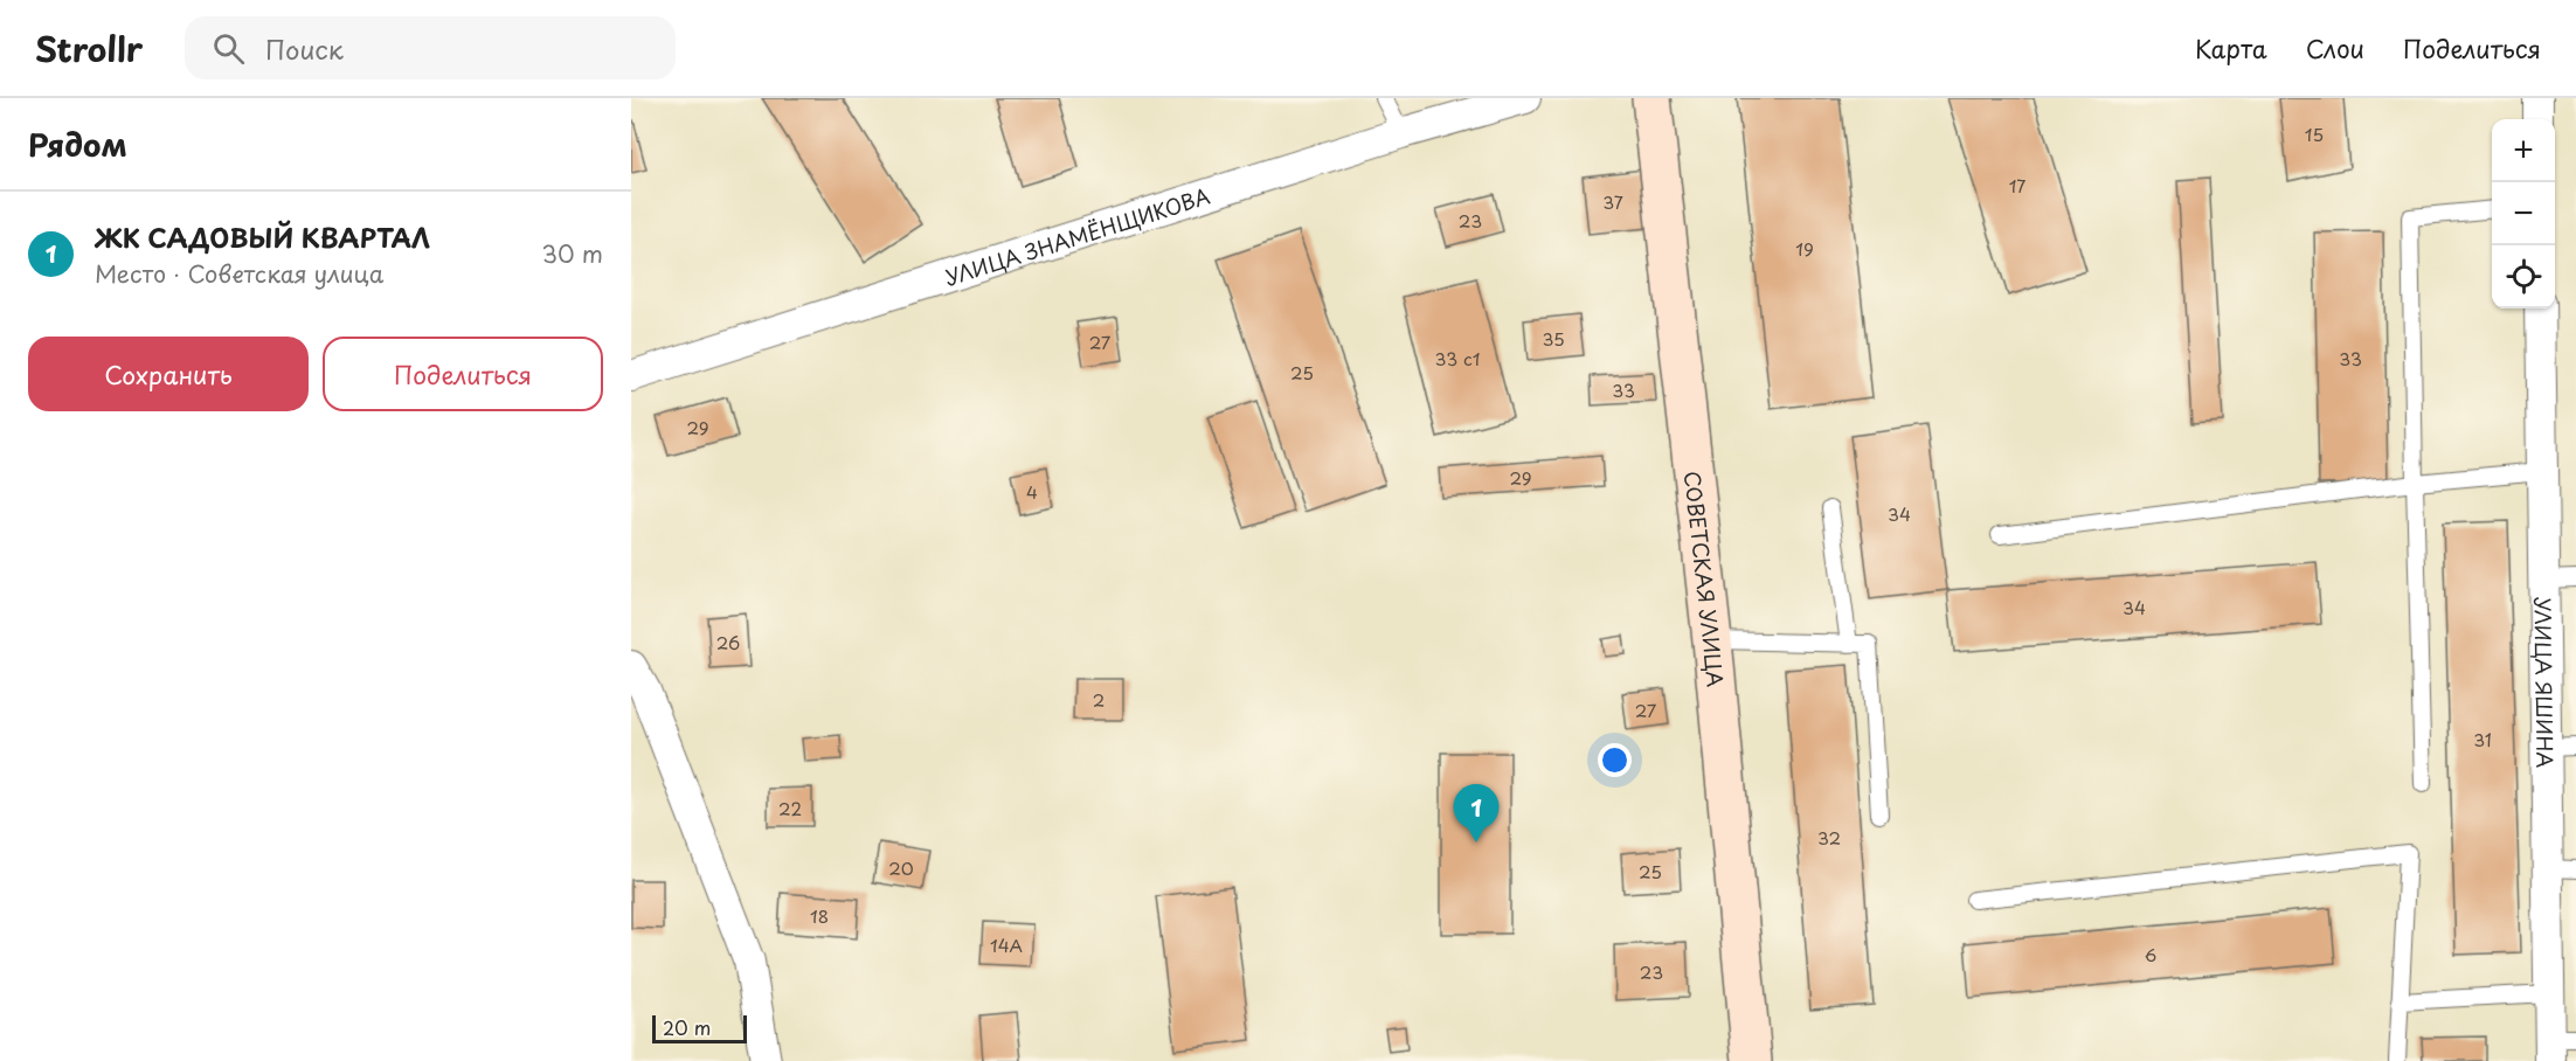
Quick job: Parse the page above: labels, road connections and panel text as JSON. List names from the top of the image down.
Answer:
{
  "streets": {
    "street": ["УЛИЦА ЗНАМЁНЩИКОВА", "СОВЕТСКАЯ УЛИЦА", "УЛИЦА ЯШИНА"]
  },
  "house_numbers": [
    "15",
    "17",
    "37",
    "23",
    "19",
    "35",
    "27",
    "33 с1",
    "33",
    "25",
    "33",
    "29",
    "29",
    "4",
    "34",
    "34",
    "26",
    "2",
    "27",
    "31",
    "22",
    "32",
    "20",
    "25",
    "18",
    "14А",
    "6",
    "23"
  ],
  "scale_bar": "20 m",
  "page": {
    "header": "Strollr",
    "search": "Поиск",
    "nav": ["Карта", "Слои", "Поделиться"],
    "heading": "Рядом",
    "map_buttons": ["+", "−"],
    "list": [
      {
        "mark": "1",
        "name": "ЖК САДОВЫЙ КВАРТАЛ",
        "note": "Место · Советская улица",
        "value": "30 m"
      }
    ],
    "buttons": ["Сохранить", "Поделиться"],
    "pins": "1",
    "scale": "20 m"
  }
}
